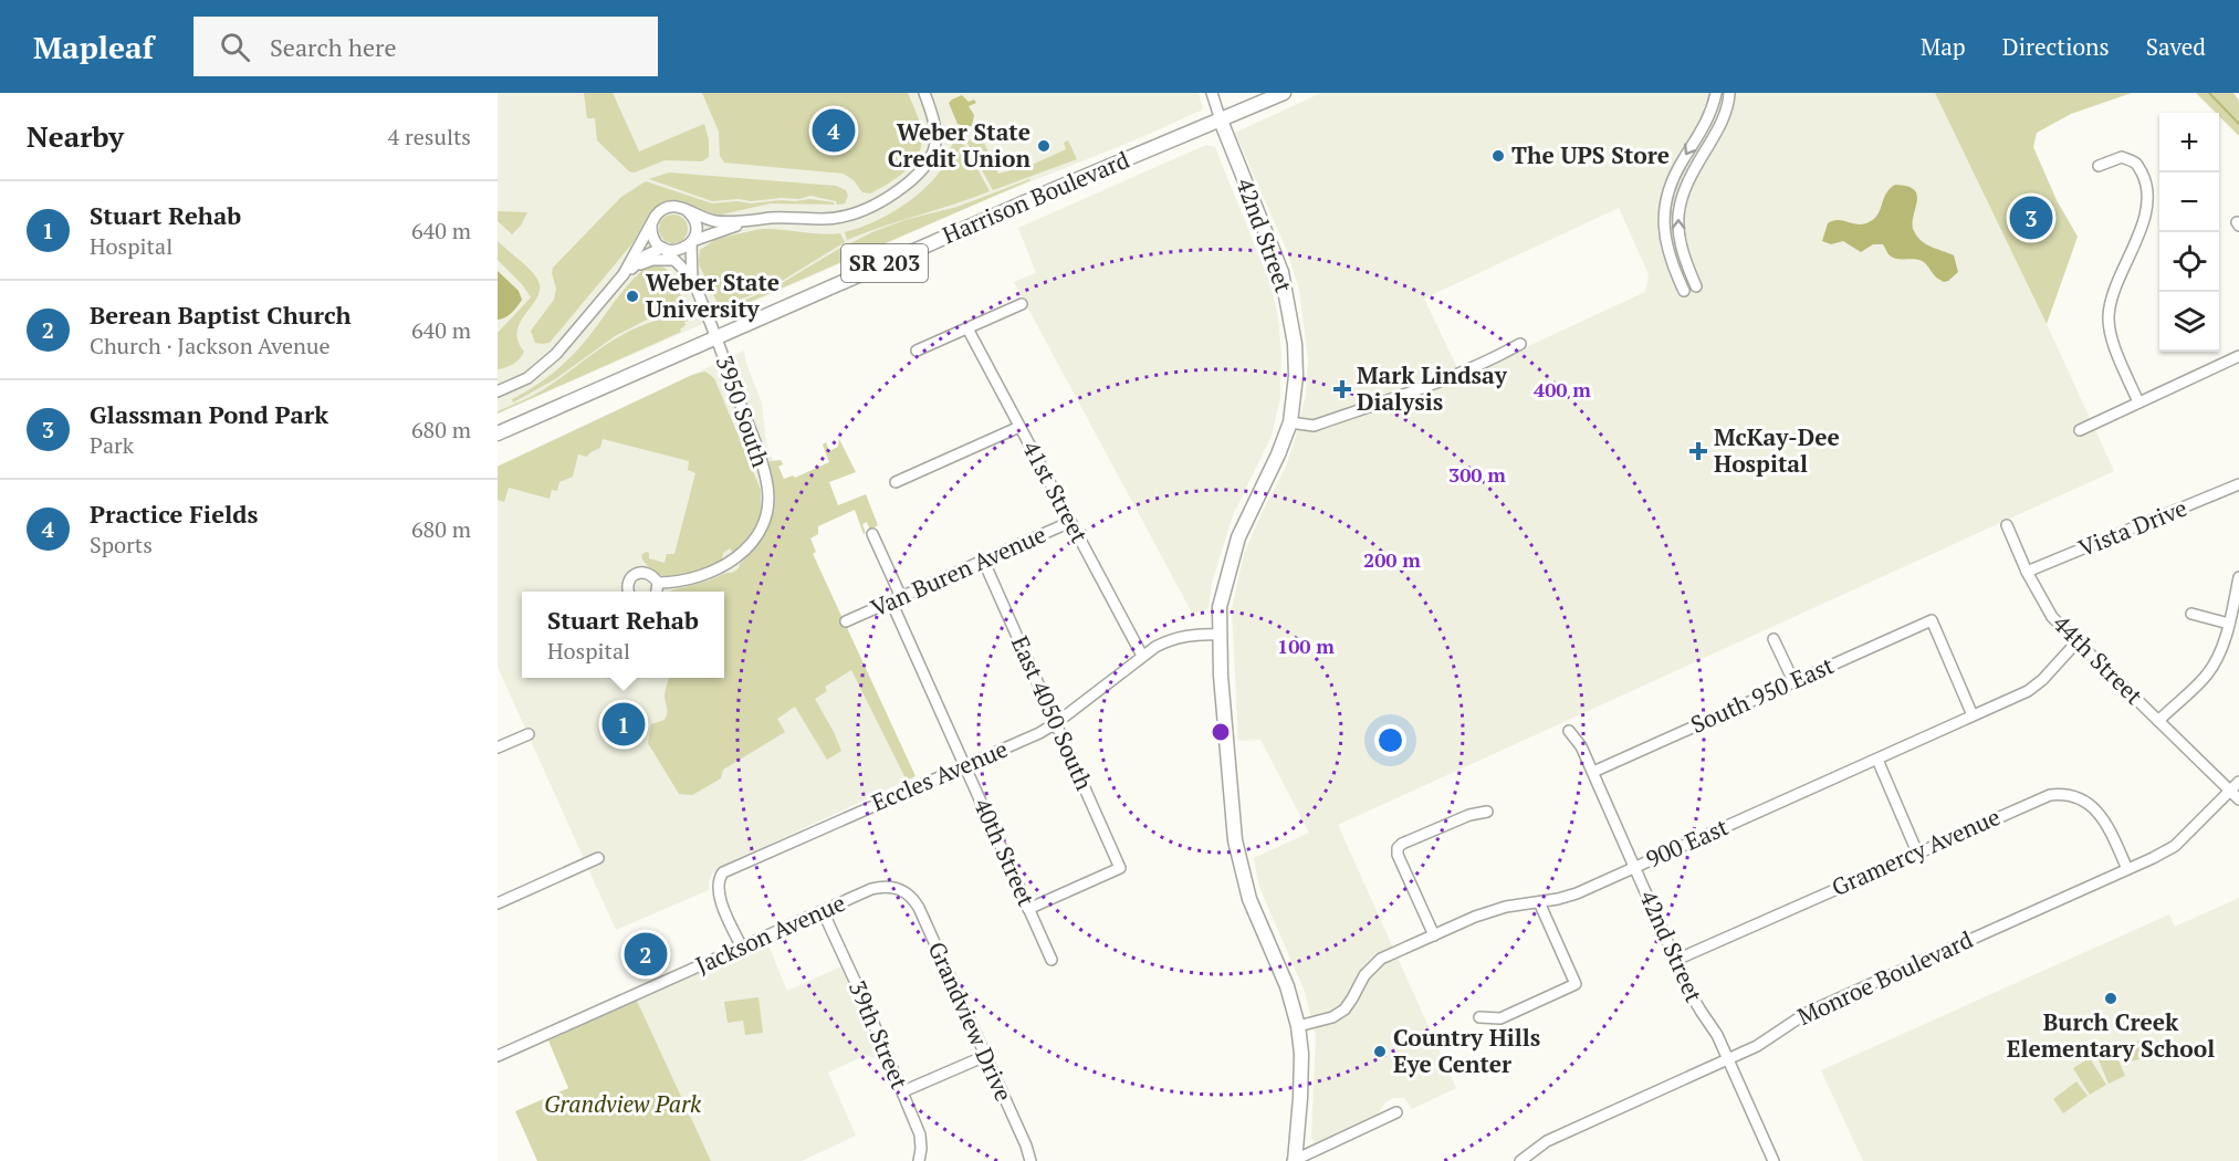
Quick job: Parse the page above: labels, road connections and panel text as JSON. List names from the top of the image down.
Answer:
{
  "streets": {
    "main road": ["Harrison Boulevard", "42nd Street", "SR 203"],
    "street": [
      "3950 South",
      "41st Street",
      "Vista Drive",
      "Van Buren Avenue",
      "44th Street",
      "South 950 East",
      "East 4050 South",
      "Eccles Avenue",
      "900 East",
      "40th Street",
      "Gramercy Avenue",
      "Jackson Avenue",
      "Monroe Boulevard",
      "Grandview Drive",
      "39th Street"
    ]
  },
  "crossings": [
    ["Harrison Boulevard", "42nd Street"],
    ["Harrison Boulevard", "3950 South"],
    ["42nd Street", "South 950 East"],
    ["42nd Street", "Eccles Avenue"],
    ["42nd Street", "900 East"],
    ["42nd Street", "Gramercy Avenue"],
    ["42nd Street", "Monroe Boulevard"],
    ["41st Street", "Van Buren Avenue"],
    ["41st Street", "Eccles Avenue"],
    ["Vista Drive", "44th Street"],
    ["Van Buren Avenue", "East 4050 South"],
    ["Van Buren Avenue", "40th Street"],
    ["44th Street", "900 East"],
    ["44th Street", "Monroe Boulevard"],
    ["South 950 East", "900 East"],
    ["East 4050 South", "Eccles Avenue"],
    ["East 4050 South", "40th Street"],
    ["Eccles Avenue", "40th Street"],
    ["Eccles Avenue", "Jackson Avenue"],
    ["Gramercy Avenue", "Monroe Boulevard"],
    ["Jackson Avenue", "Grandview Drive"],
    ["Jackson Avenue", "39th Street"]
  ],
  "parks": ["Grandview Park"],
  "places": {
    "other": [
      "Weber State Credit Union",
      "The UPS Store",
      "Weber State University",
      "Burch Creek Elementary School",
      "Country Hills Eye Center"
    ],
    "health": ["Mark Lindsay Dialysis", "McKay-Dee Hospital"]
  },
  "page": {
    "header": "Mapleaf",
    "search": "Search here",
    "nav": ["Map", "Directions", "Saved"],
    "heading": ["Nearby", "4 results"],
    "pins": [
      "4",
      "3",
      "1",
      "2"
    ],
    "map_buttons": ["+", "−"],
    "list": [
      {
        "mark": "1",
        "name": "Stuart Rehab",
        "note": "Hospital",
        "value": "640 m"
      },
      {
        "mark": "2",
        "name": "Berean Baptist Church",
        "note": "Church · Jackson Avenue",
        "value": "640 m"
      },
      {
        "mark": "3",
        "name": "Glassman Pond Park",
        "note": "Park",
        "value": "680 m"
      },
      {
        "mark": "4",
        "name": "Practice Fields",
        "note": "Sports",
        "value": "680 m"
      }
    ],
    "popup": ["Stuart Rehab", "Hospital"]
  },
  "rings": [
    "400 m",
    "300 m",
    "200 m",
    "100 m"
  ]
}
